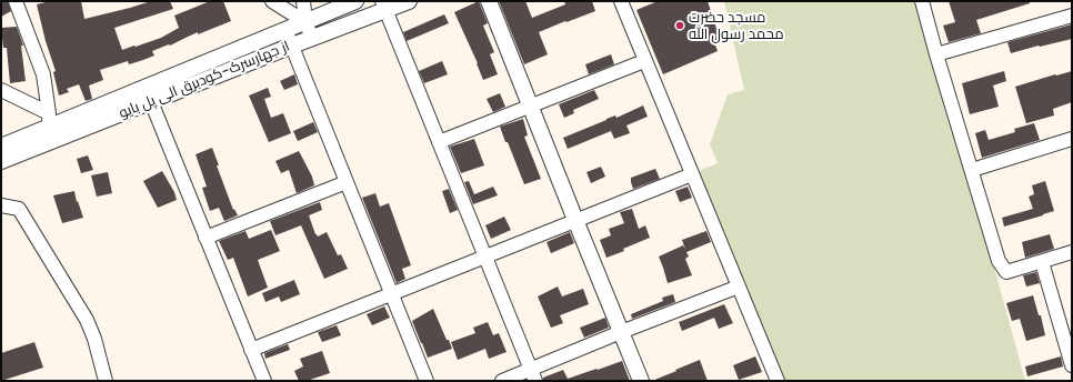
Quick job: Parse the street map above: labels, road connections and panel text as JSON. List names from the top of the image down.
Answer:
{
  "streets": {
    "street": ["از جهارسرک-کودبرق الی پل بایو"]
  },
  "places": ["مسجد حضرت محمد رسول الله"]
}
